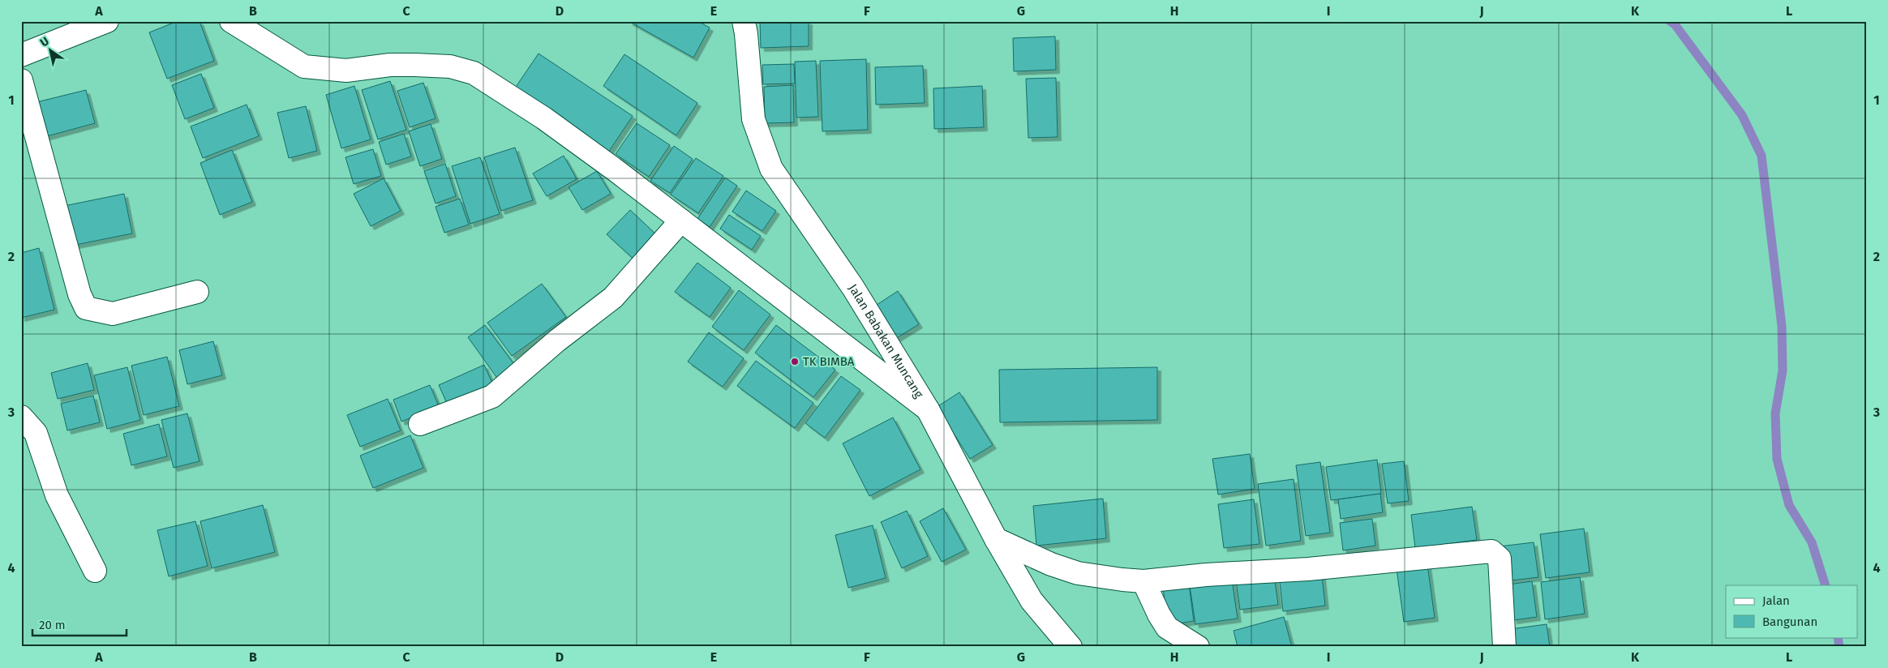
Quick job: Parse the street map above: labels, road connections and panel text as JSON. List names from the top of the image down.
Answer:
{
  "streets": {
    "street": ["Jalan Babakan Muncang"]
  },
  "places": ["TK BIMBA"],
  "legend": ["Jalan", "Bangunan"],
  "scale_bar": "20 m",
  "north": "top left",
  "grid": {
    "columns": [
      "A",
      "B",
      "C",
      "D",
      "E",
      "F",
      "G",
      "H",
      "I",
      "J",
      "K",
      "L"
    ],
    "rows": [
      "1",
      "2",
      "3",
      "4"
    ]
  }
}
